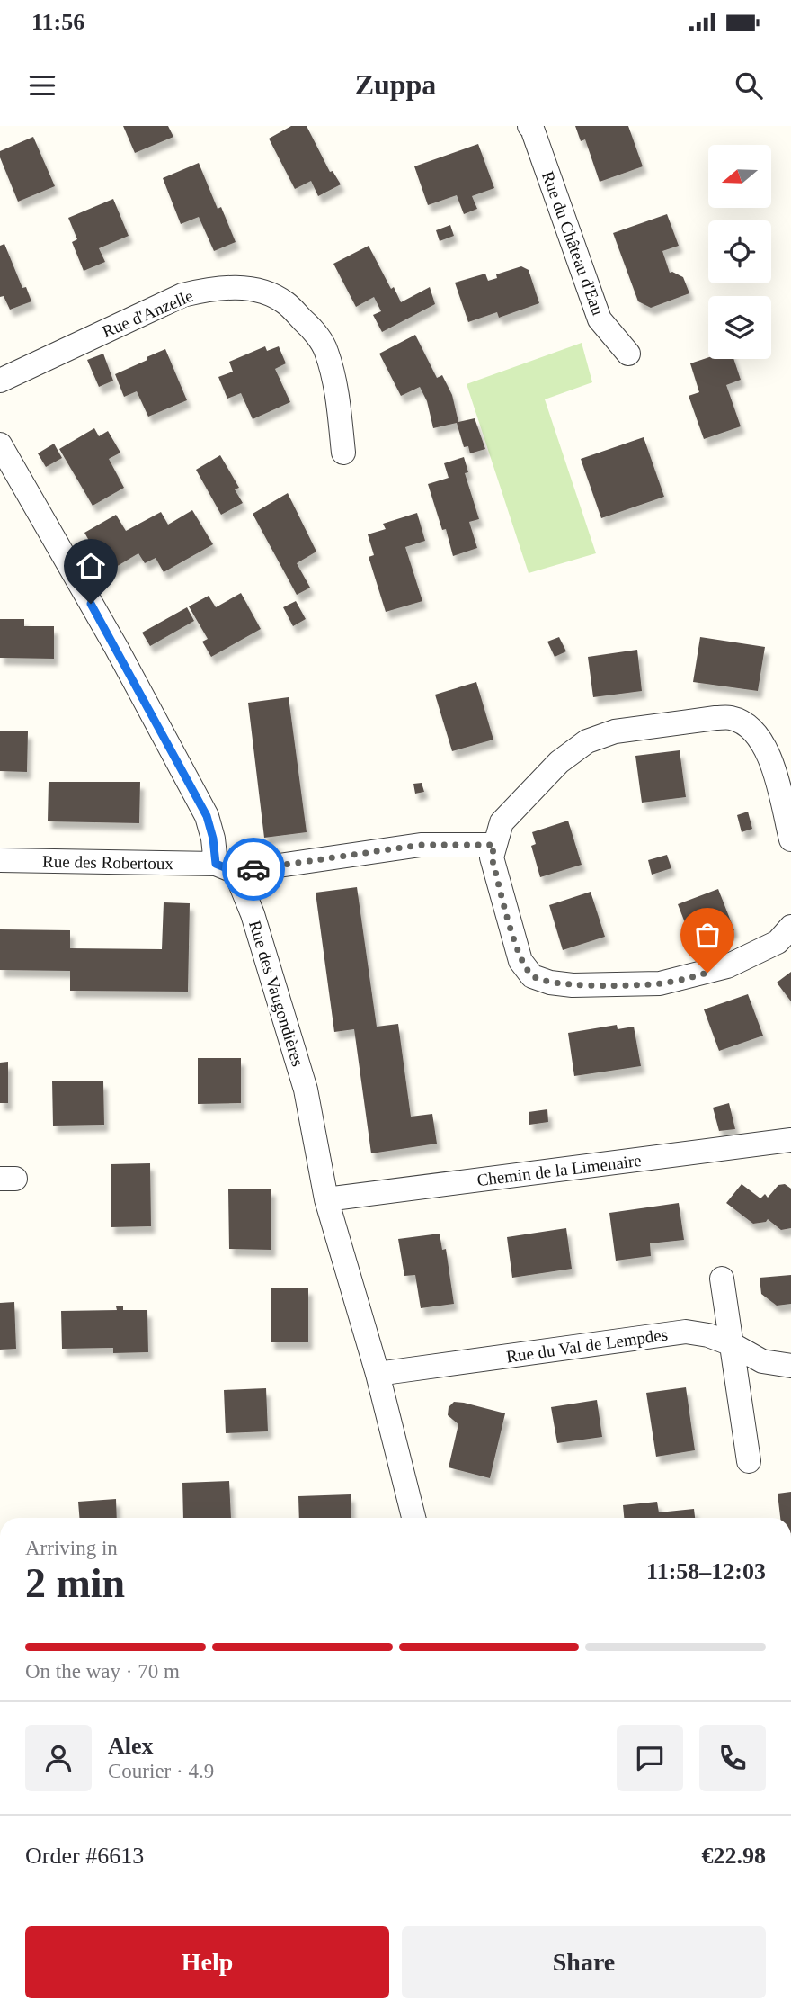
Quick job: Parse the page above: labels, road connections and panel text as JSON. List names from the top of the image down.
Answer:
{
  "streets": {
    "street": [
      "Rue du Château d'Eau",
      "Rue d'Anzelle",
      "Rue des Robertoux",
      "Rue des Vaugondières",
      "Chemin de la Limenaire",
      "Rue du Val de Lempdes"
    ]
  },
  "crossings": [
    ["Rue des Robertoux", "Rue des Vaugondières"],
    ["Rue des Vaugondières", "Chemin de la Limenaire"],
    ["Rue des Vaugondières", "Rue du Val de Lempdes"]
  ],
  "north": "left",
  "page": {
    "status": "11:56",
    "header": "Zuppa",
    "heading": ["2 min", "Arriving in", "11:58–12:03"],
    "panel": [
      "Alex",
      "Courier · 4.9",
      "Order #6613",
      "€22.98"
    ],
    "bar": "On the way · 70 m",
    "buttons": ["Help", "Share"]
  }
}
